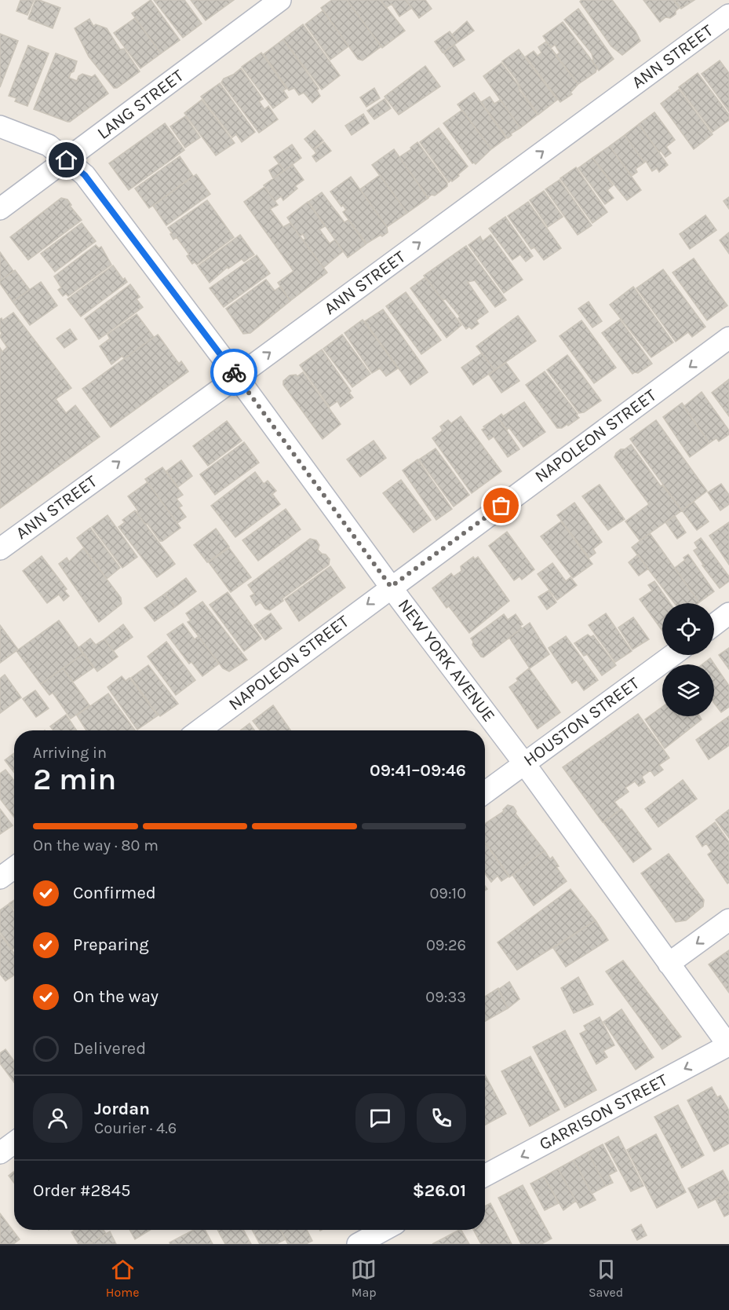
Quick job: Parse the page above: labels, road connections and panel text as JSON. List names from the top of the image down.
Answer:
{
  "streets": {
    "street": [
      "ANN STREET",
      "LANG STREET",
      "NAPOLEON STREET",
      "NEW YORK AVENUE",
      "HOUSTON STREET",
      "GARRISON STREET"
    ]
  },
  "crossings": [
    ["ANN STREET", "NEW YORK AVENUE"],
    ["LANG STREET", "NEW YORK AVENUE"],
    ["NAPOLEON STREET", "NEW YORK AVENUE"],
    ["NEW YORK AVENUE", "HOUSTON STREET"],
    ["NEW YORK AVENUE", "GARRISON STREET"]
  ],
  "one_way": ["ANN STREET", "NAPOLEON STREET", "GARRISON STREET"],
  "page": {
    "heading": ["2 min", "Arriving in", "09:41–09:46"],
    "panel": [
      "Jordan",
      "Courier · 4.6",
      "Order #2845",
      "$26.01"
    ],
    "bar": "On the way · 80 m",
    "list": [
      ["Confirmed", "09:10"],
      ["Preparing", "09:26"],
      ["On the way", "09:33"],
      "Delivered"
    ],
    "tabs": ["Home", "Map", "Saved"]
  }
}
